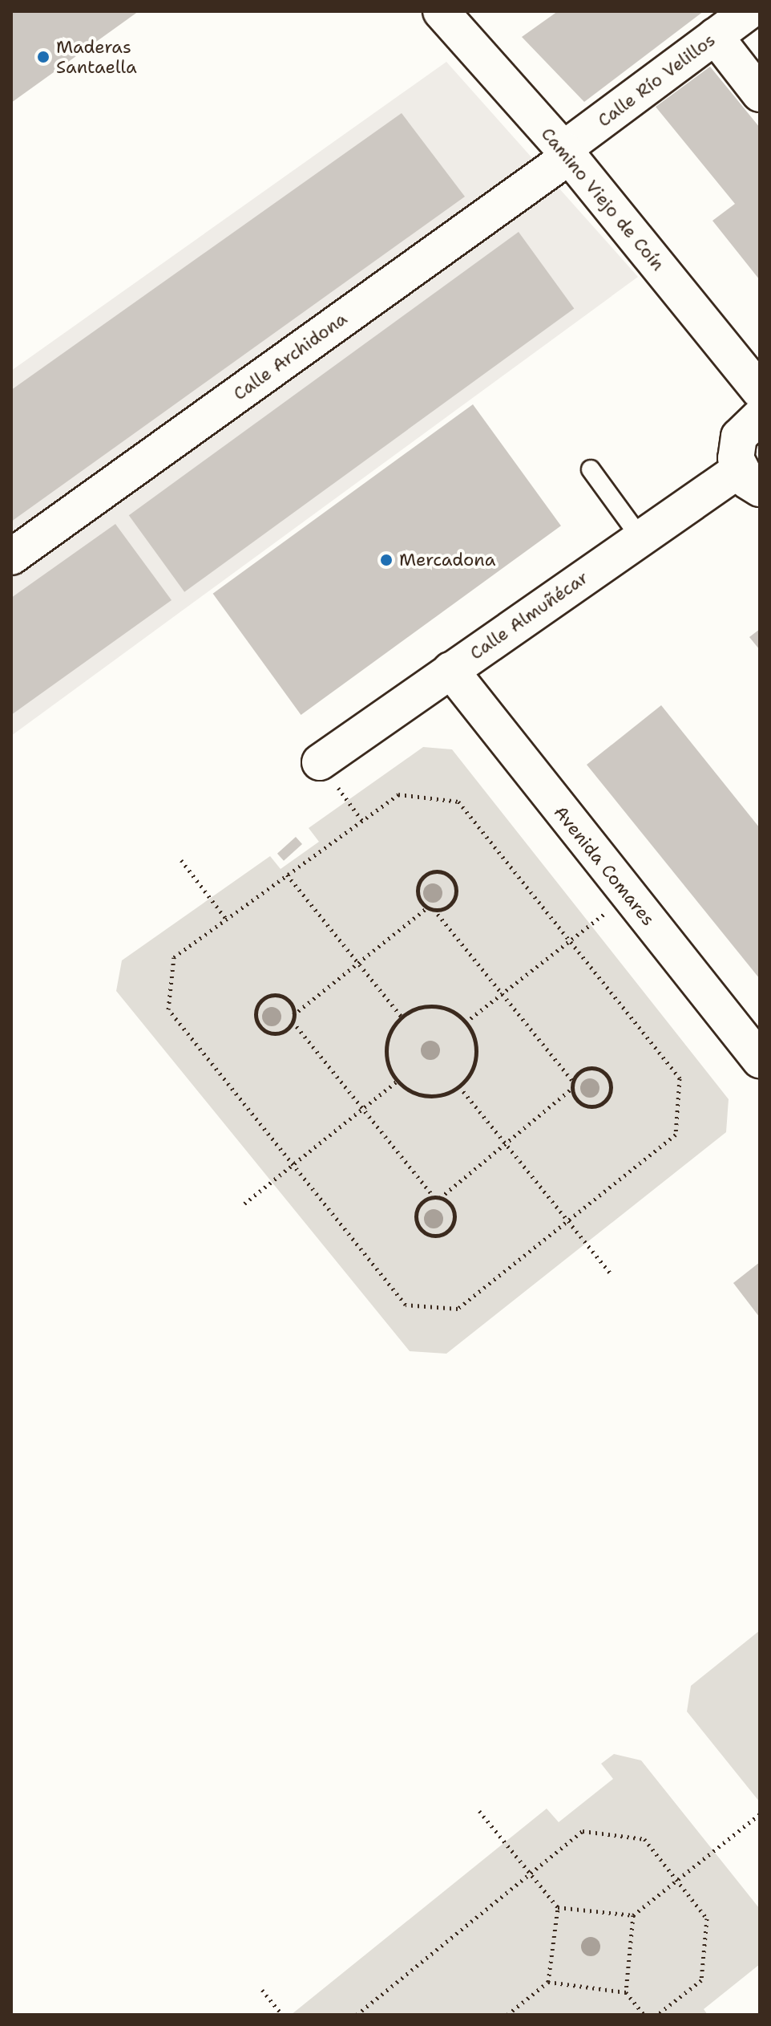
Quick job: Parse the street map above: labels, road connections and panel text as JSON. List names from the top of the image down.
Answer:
{
  "streets": {
    "street": [
      "Calle Río Velillos",
      "Camino Viejo de Coín",
      "Calle Archidona",
      "Calle Almuñécar",
      "Avenida Comares"
    ]
  },
  "crossings": [
    ["Calle Río Velillos", "Camino Viejo de Coín"],
    ["Calle Río Velillos", "Calle Archidona"],
    ["Camino Viejo de Coín", "Calle Archidona"],
    ["Calle Almuñécar", "Avenida Comares"]
  ],
  "places": ["Maderas Santaella", "Mercadona"]
}
